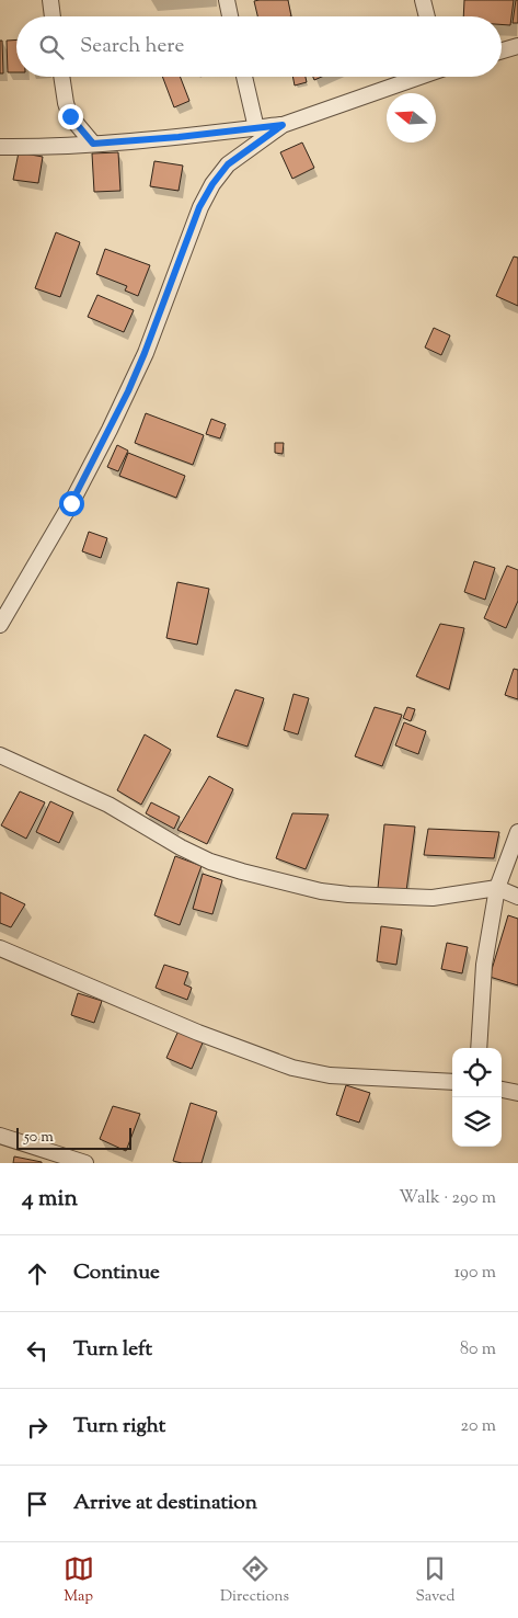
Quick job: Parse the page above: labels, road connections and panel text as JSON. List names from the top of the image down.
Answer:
{
  "scale_bar": "50 m",
  "north": "left",
  "page": {
    "search": "Search here",
    "scale": "50 m",
    "heading": ["4 min", "Walk · 290 m"],
    "list": [
      ["Continue", "190 m"],
      ["Turn left", "80 m"],
      ["Turn right", "20 m"],
      "Arrive at destination"
    ],
    "nav": ["Map", "Directions", "Saved"]
  }
}
